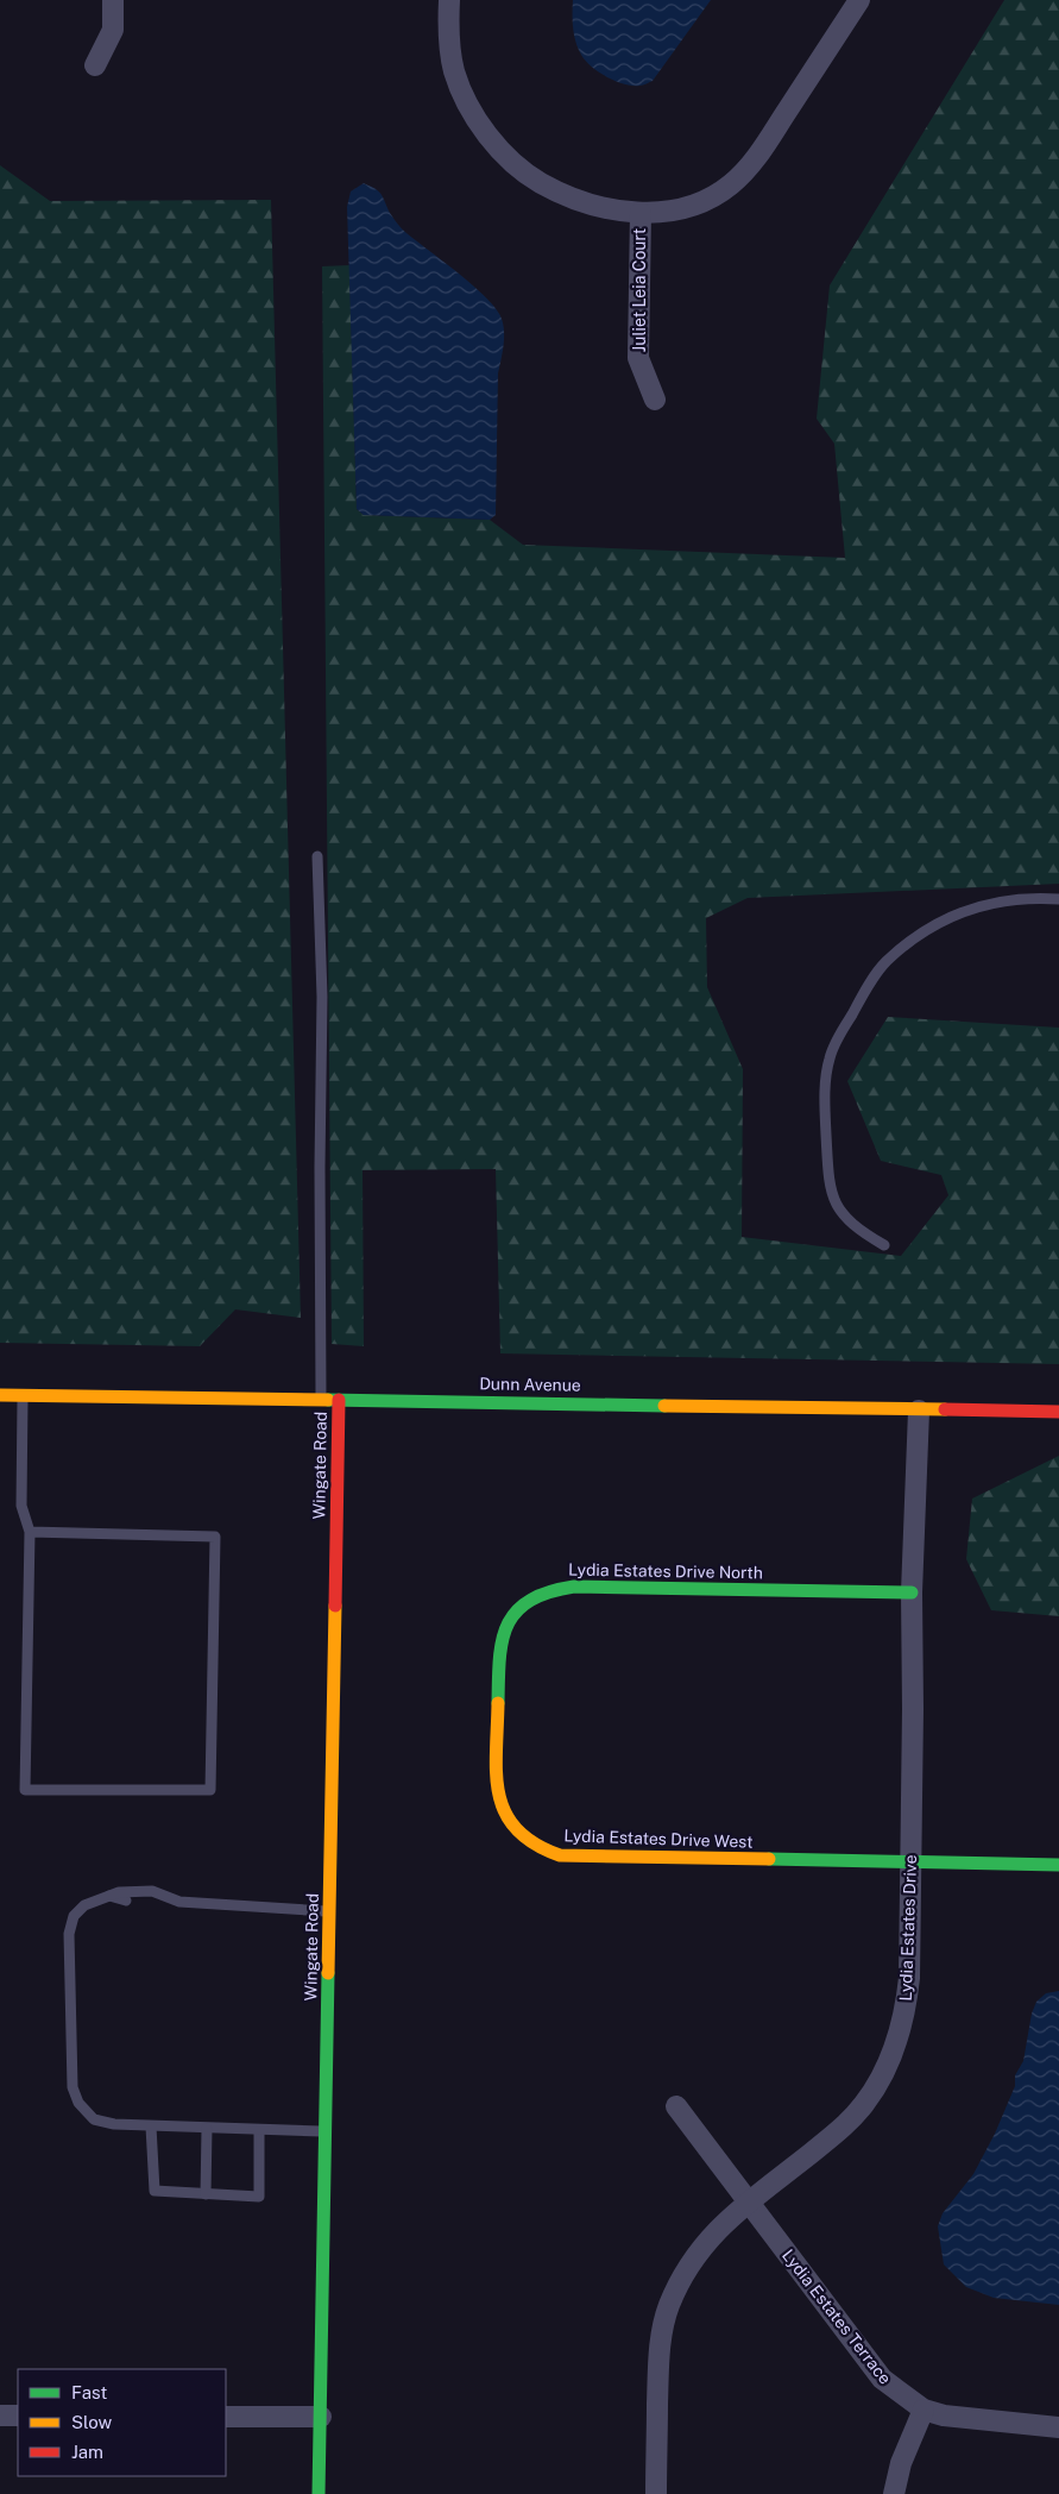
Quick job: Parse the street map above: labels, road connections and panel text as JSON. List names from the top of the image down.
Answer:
{
  "streets": {
    "street": [
      "Juliet Leia Court",
      "Dunn Avenue",
      "Wingate Road",
      "Lydia Estates Drive North",
      "Lydia Estates Drive West",
      "Lydia Estates Drive",
      "Lydia Estates Terrace"
    ]
  },
  "crossings": [
    ["Dunn Avenue", "Wingate Road"],
    ["Dunn Avenue", "Lydia Estates Drive"],
    ["Lydia Estates Drive North", "Lydia Estates Drive West"],
    ["Lydia Estates Drive North", "Lydia Estates Drive"],
    ["Lydia Estates Drive West", "Lydia Estates Drive"],
    ["Lydia Estates Drive", "Lydia Estates Terrace"]
  ],
  "legend": ["Fast", "Slow", "Jam"]
}
